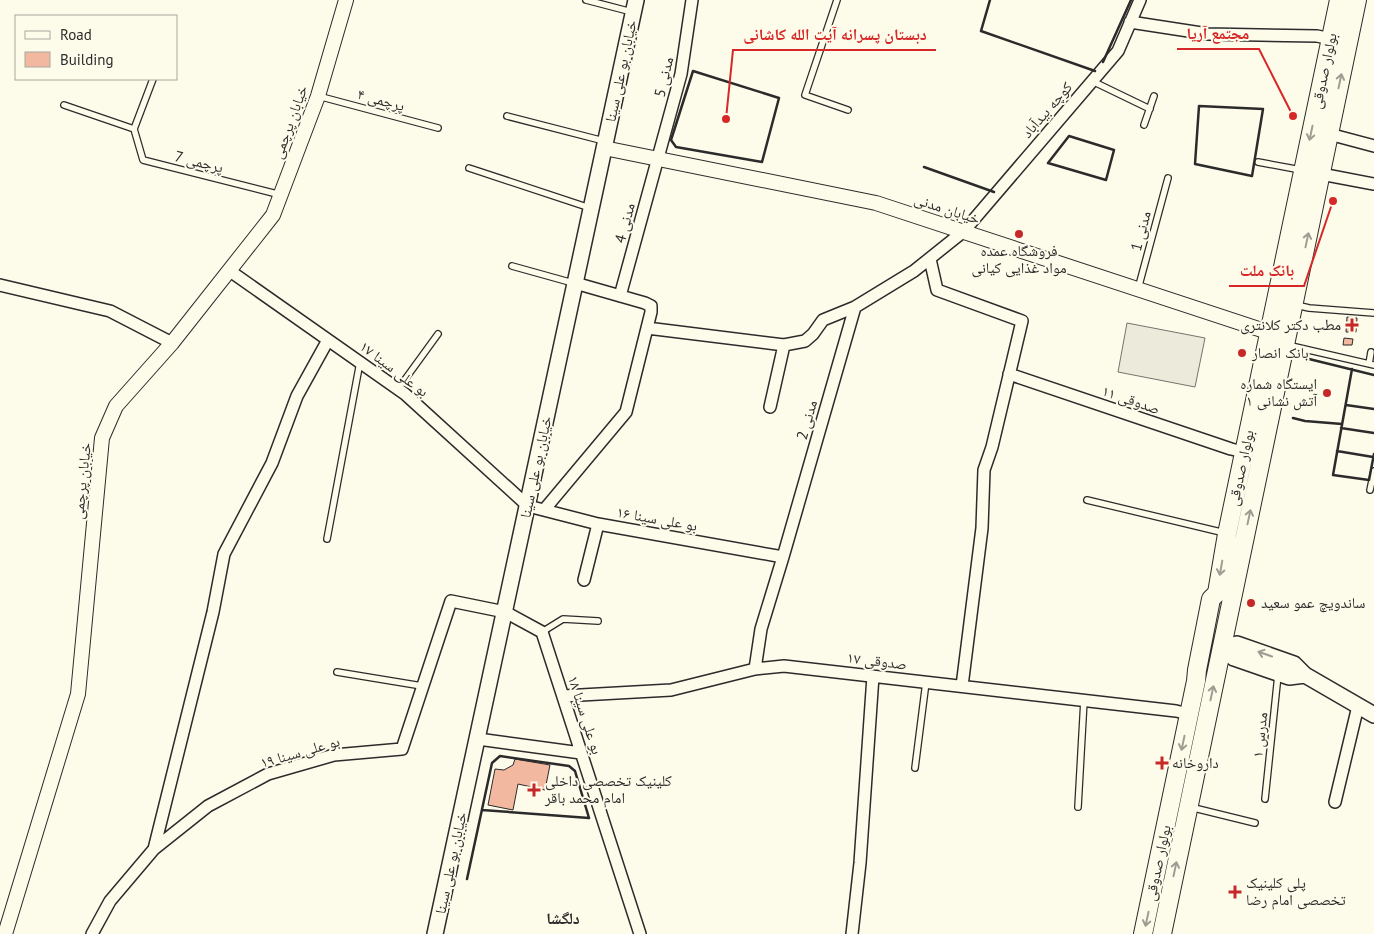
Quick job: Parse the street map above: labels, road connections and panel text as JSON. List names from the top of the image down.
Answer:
{
  "streets": {
    "main road": ["خیابان بو علی سینا", "بولوار صدوقی"],
    "street": [
      "مدنی 5",
      "کوچه بیدآباد",
      "خیابان پرچمی",
      "خیابان مدنی",
      "مدنی 4",
      "بو علی سینا ۱۷",
      "صدوقی ۱۱",
      "مدنی 2",
      "بو علی سینا ۱۶",
      "صدوقی ۱۷",
      "بو علی سینا ۱۸",
      "بو علی سینا ۱۹"
    ],
    "lane": [
      "پرچمی ۴",
      "پرچمی 7",
      "مدنی 1",
      "مدرس ۱"
    ]
  },
  "crossings": [
    ["خیابان بو علی سینا", "خیابان مدنی"],
    ["خیابان بو علی سینا", "بو علی سینا ۱۷"],
    ["خیابان بو علی سینا", "بو علی سینا ۱۶"],
    ["خیابان بو علی سینا", "بو علی سینا ۱۹"],
    ["بولوار صدوقی", "خیابان مدنی"],
    ["بولوار صدوقی", "صدوقی ۱۱"],
    ["بولوار صدوقی", "صدوقی ۱۷"],
    ["مدنی 5", "خیابان مدنی"],
    ["مدنی 5", "مدنی 4"],
    ["پرچمی ۴", "خیابان پرچمی"],
    ["کوچه بیدآباد", "خیابان مدنی"],
    ["خیابان پرچمی", "پرچمی 7"],
    ["خیابان پرچمی", "بو علی سینا ۱۷"],
    ["خیابان مدنی", "مدنی 4"],
    ["خیابان مدنی", "مدنی 1"],
    ["بو علی سینا ۱۷", "بو علی سینا ۱۶"],
    ["مدنی 2", "بو علی سینا ۱۶"],
    ["مدنی 2", "صدوقی ۱۷"],
    ["صدوقی ۱۷", "بو علی سینا ۱۸"]
  ],
  "districts": ["دلگشا"],
  "places": {
    "other": [
      "مجتمع آریا",
      "دبستان پسرانه آیت الله کاشانی",
      "بانک ملت",
      "فروشگاه عمده مواد غذایی کیانی",
      "بانک انصار",
      "ایستگاه شماره ۱ آتش نشانی",
      "ساندویچ عمو سعید"
    ],
    "health": [
      "مطب دکتر کلانتری",
      "داروخانه",
      "کلینیک تخصصی داخلی امام محمد باقر",
      "پلی کلینیک تخصصی امام رضا"
    ]
  },
  "legend": ["Road", "Building"]
}
